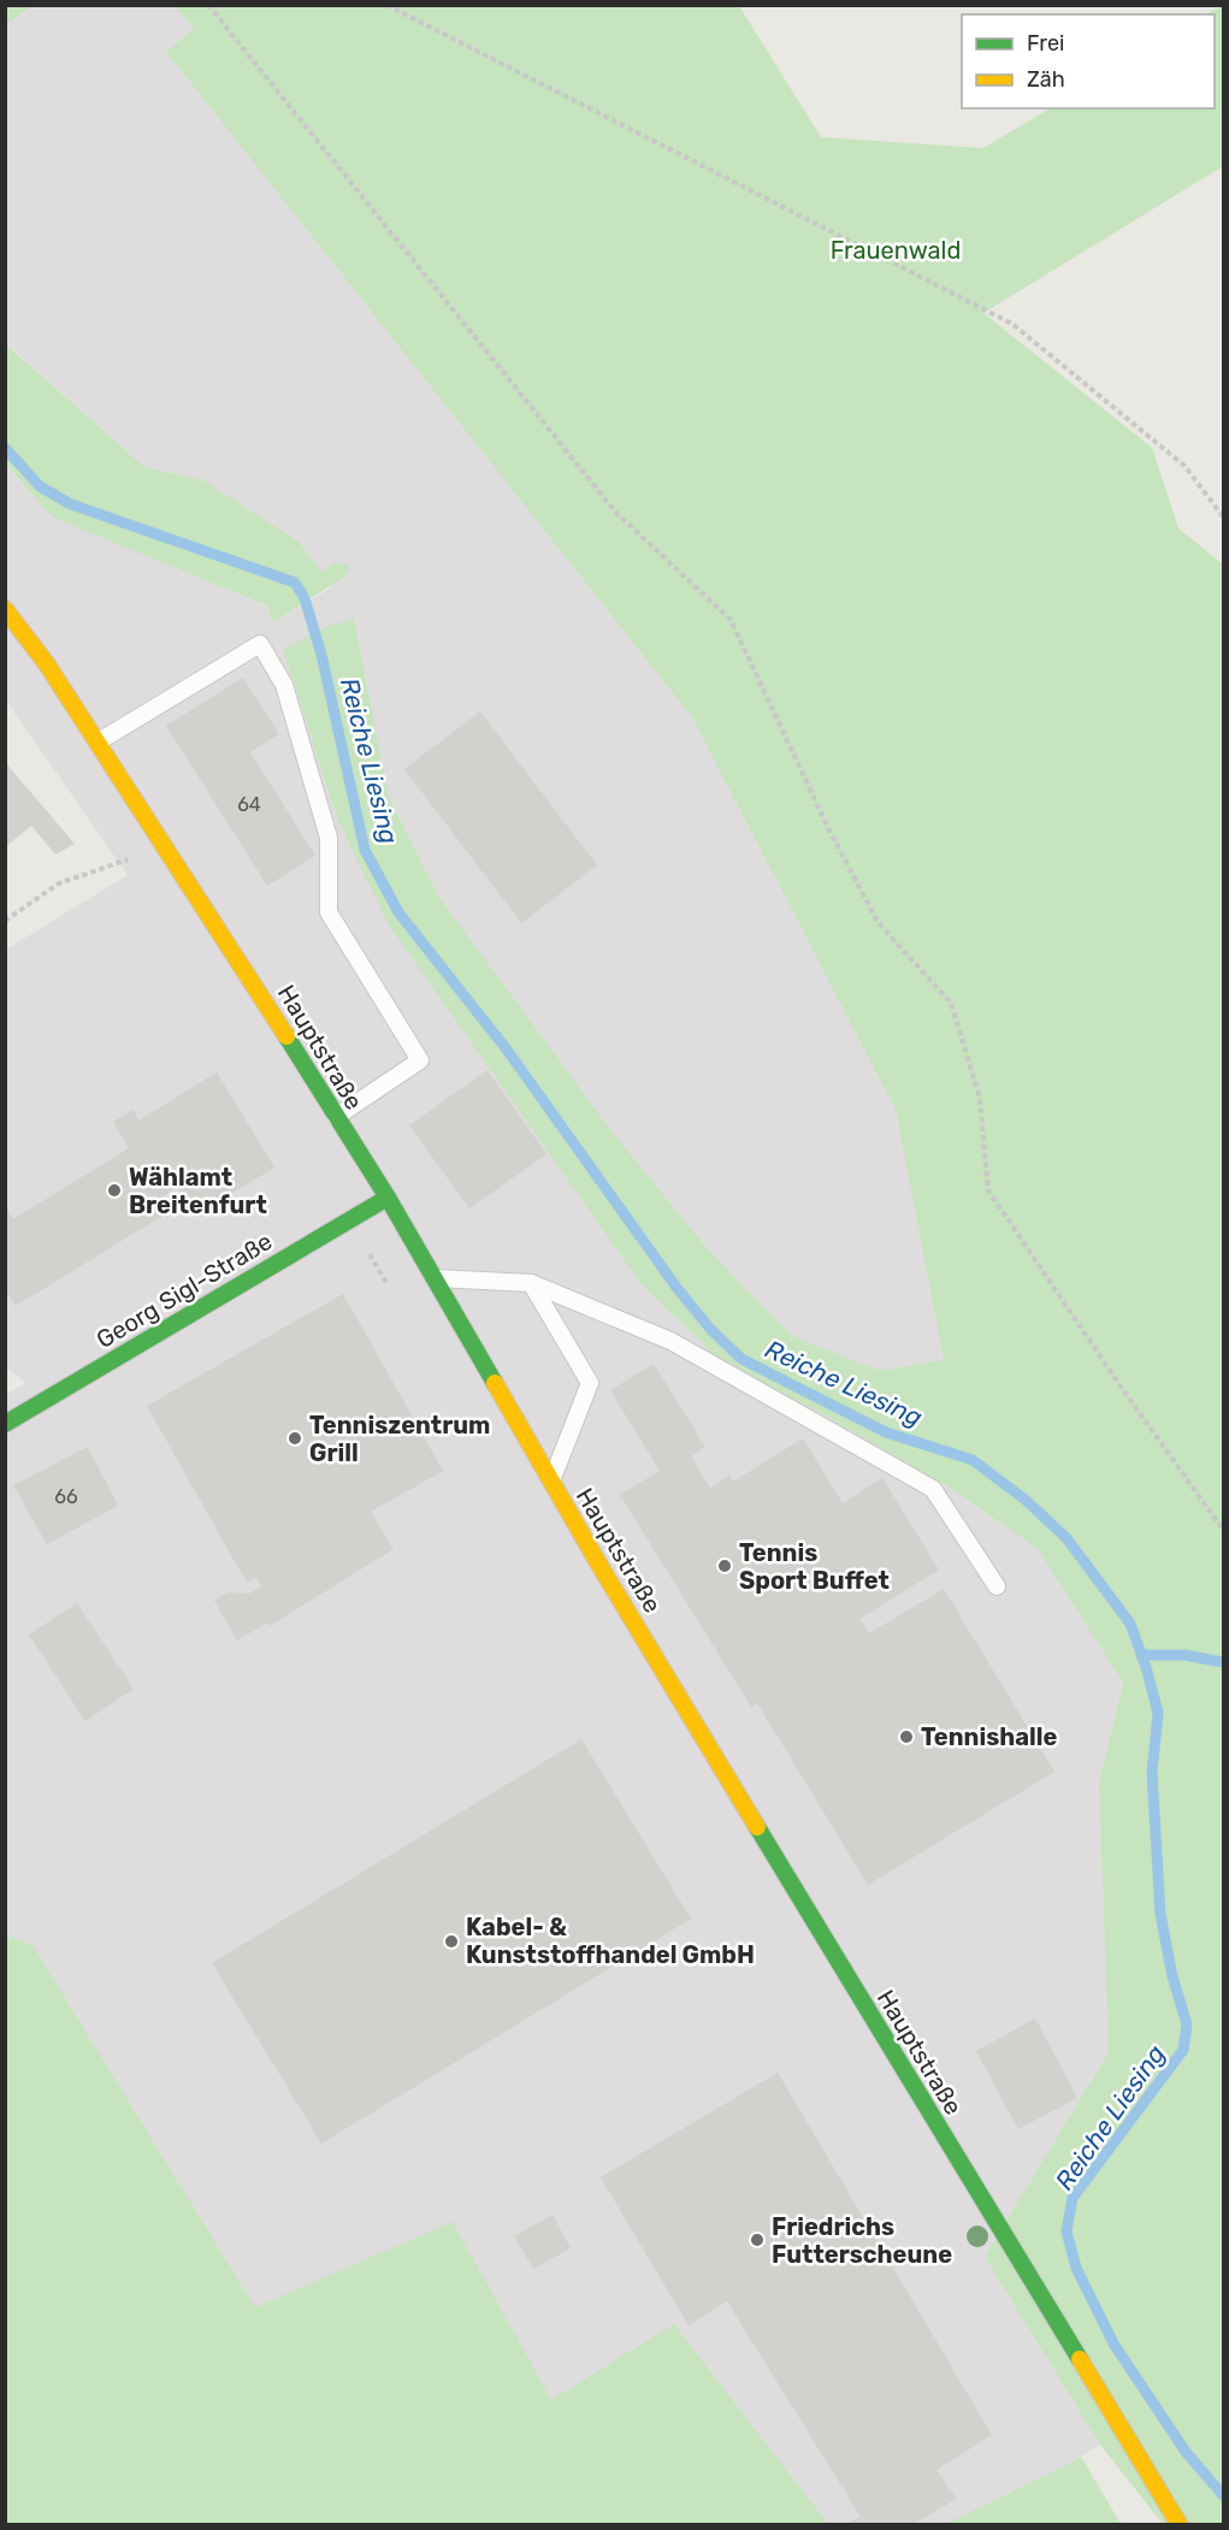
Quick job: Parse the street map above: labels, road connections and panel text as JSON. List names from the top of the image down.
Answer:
{
  "streets": {
    "main road": ["Hauptstraße", "Georg Sigl-Straße"]
  },
  "crossings": [
    ["Hauptstraße", "Georg Sigl-Straße"]
  ],
  "water": ["Reiche Liesing"],
  "parks": ["Frauenwald"],
  "places": [
    "Wählamt Breitenfurt",
    "Tenniszentrum Grill",
    "Tennis Sport Buffet",
    "Tennishalle",
    "Kabel- & Kunststoffhandel GmbH",
    "Friedrichs Futterscheune"
  ],
  "house_numbers": ["64", "66"],
  "legend": ["Frei", "Zäh"]
}
